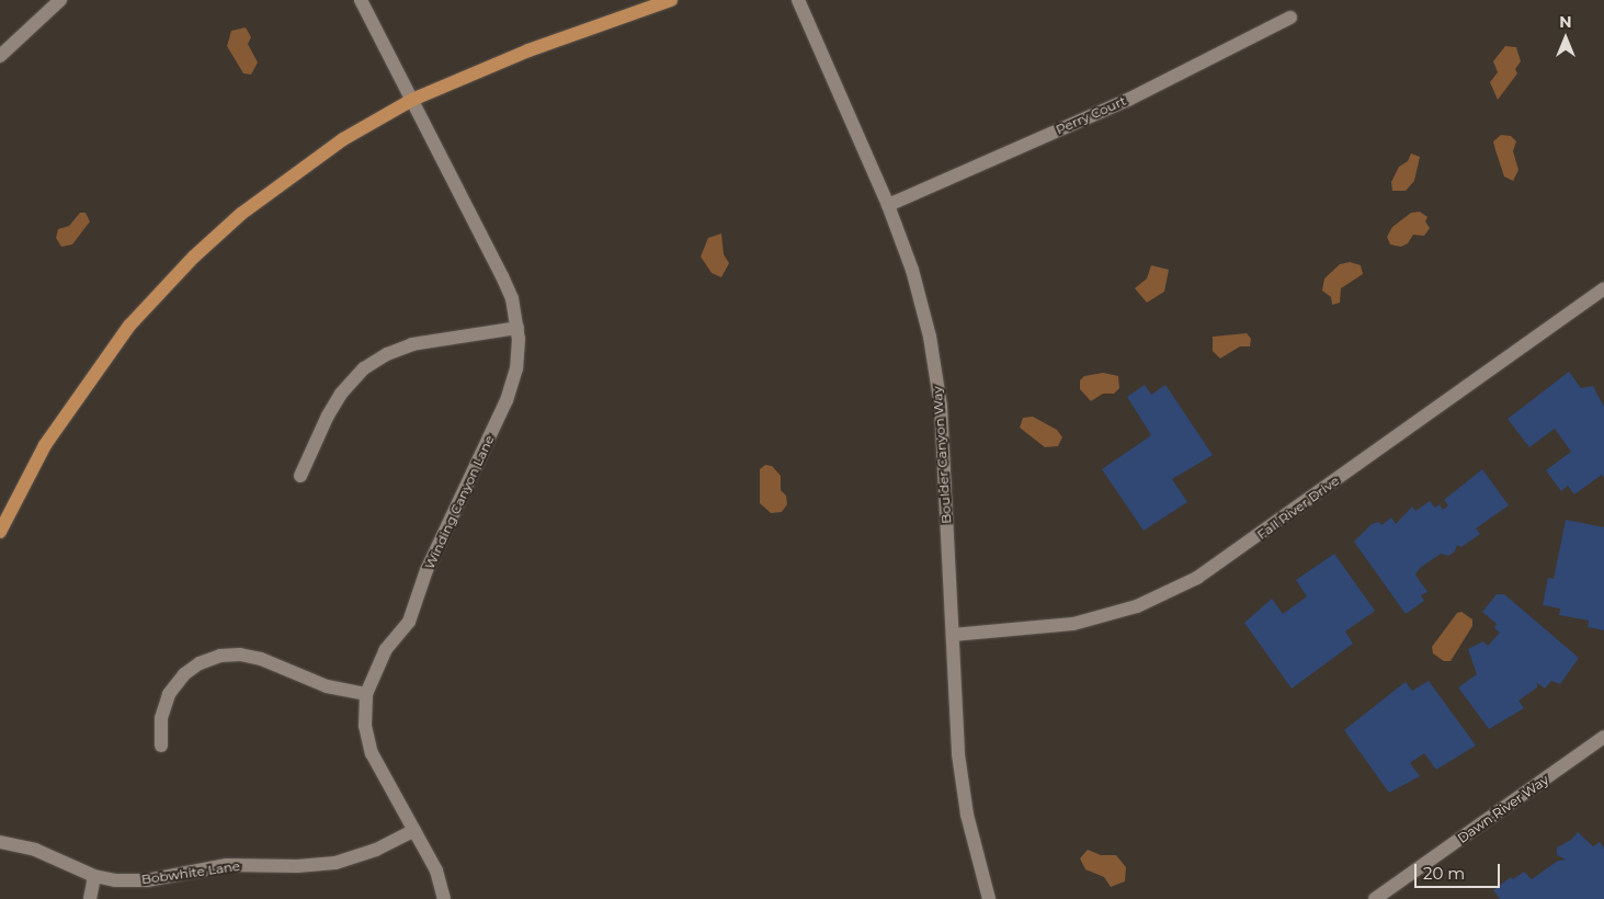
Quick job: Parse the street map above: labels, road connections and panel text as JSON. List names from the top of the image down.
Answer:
{
  "streets": {
    "street": [
      "Perry Court",
      "Boulder Canyon Way",
      "Winding Canyon Lane",
      "Fall River Drive",
      "Dawn River Way",
      "Bobwhite Lane"
    ]
  },
  "crossings": [
    ["Perry Court", "Boulder Canyon Way"],
    ["Boulder Canyon Way", "Fall River Drive"],
    ["Winding Canyon Lane", "Bobwhite Lane"]
  ],
  "scale_bar": "20 m",
  "north": "top"
}
